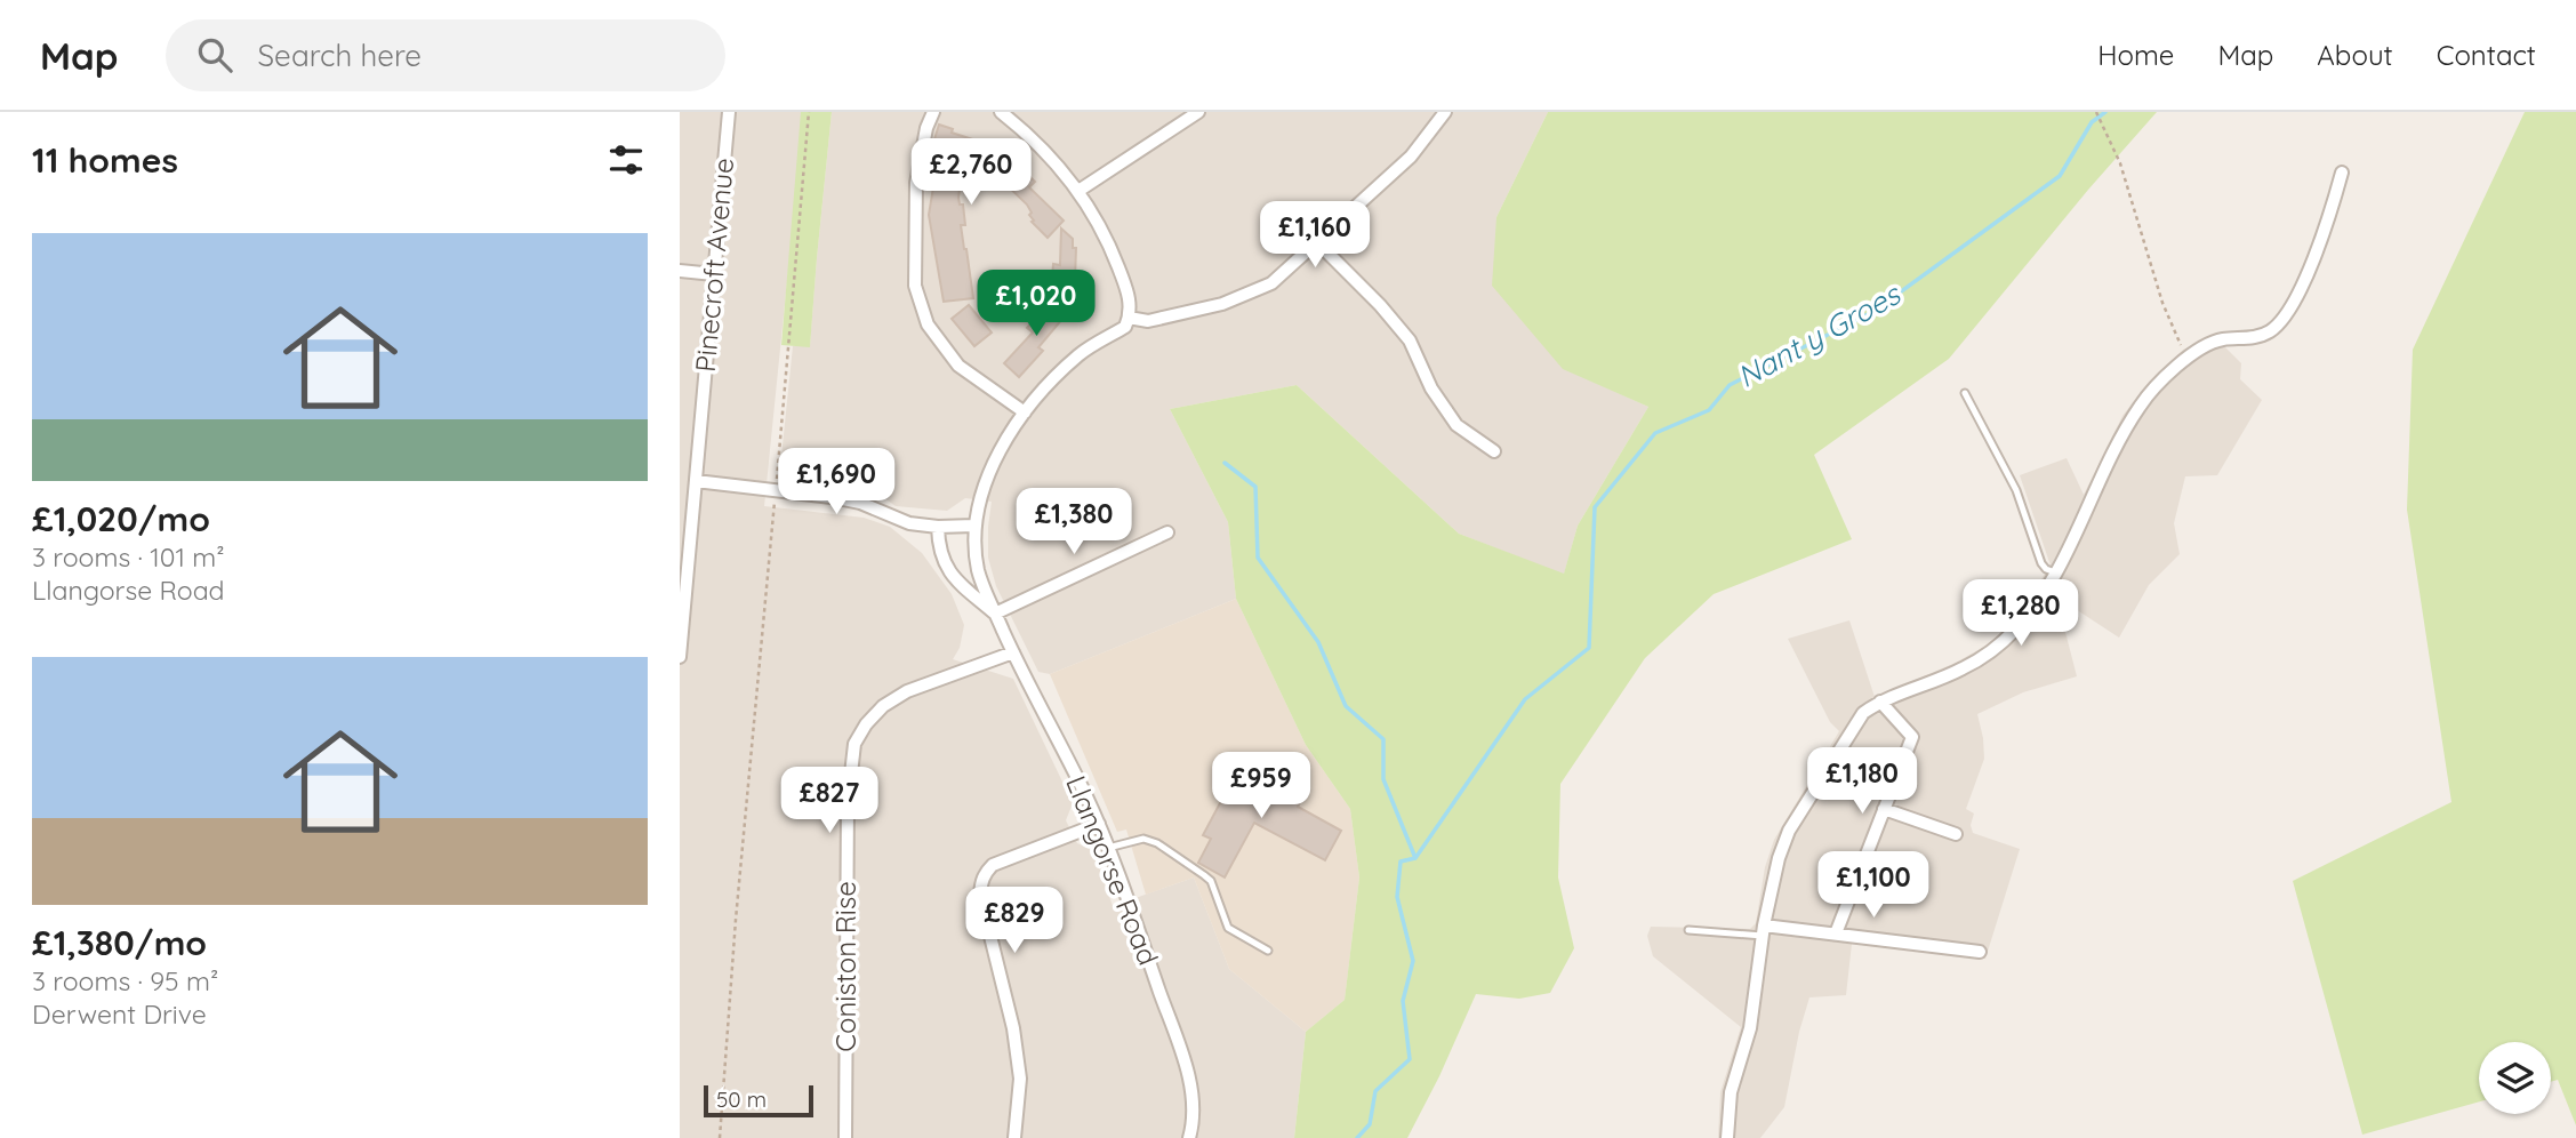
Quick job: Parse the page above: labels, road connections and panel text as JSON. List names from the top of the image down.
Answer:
{
  "streets": {
    "street": ["Pinecroft Avenue", "Llangorse Road", "Coniston Rise"]
  },
  "crossings": [
    ["Llangorse Road", "Coniston Rise"]
  ],
  "water": ["Nant y Groes"],
  "scale_bar": "50 m",
  "page": {
    "header": "Map",
    "search": "Search here",
    "nav": [
      "Home",
      "Map",
      "About",
      "Contact"
    ],
    "heading": "11 homes",
    "price": [
      "£2,760",
      "£1,160",
      "£1,020",
      "£1,690",
      "£1,380",
      "£1,280",
      "£1,180",
      "£959",
      "£827",
      "£1,100",
      "£829"
    ],
    "list": [
      {
        "name": "£1,020/mo",
        "note": "3 rooms · 101 m² · Llangorse Road"
      },
      {
        "name": "£1,380/mo",
        "note": "3 rooms · 95 m² · Derwent Drive"
      }
    ],
    "scale": "50 m"
  }
}
